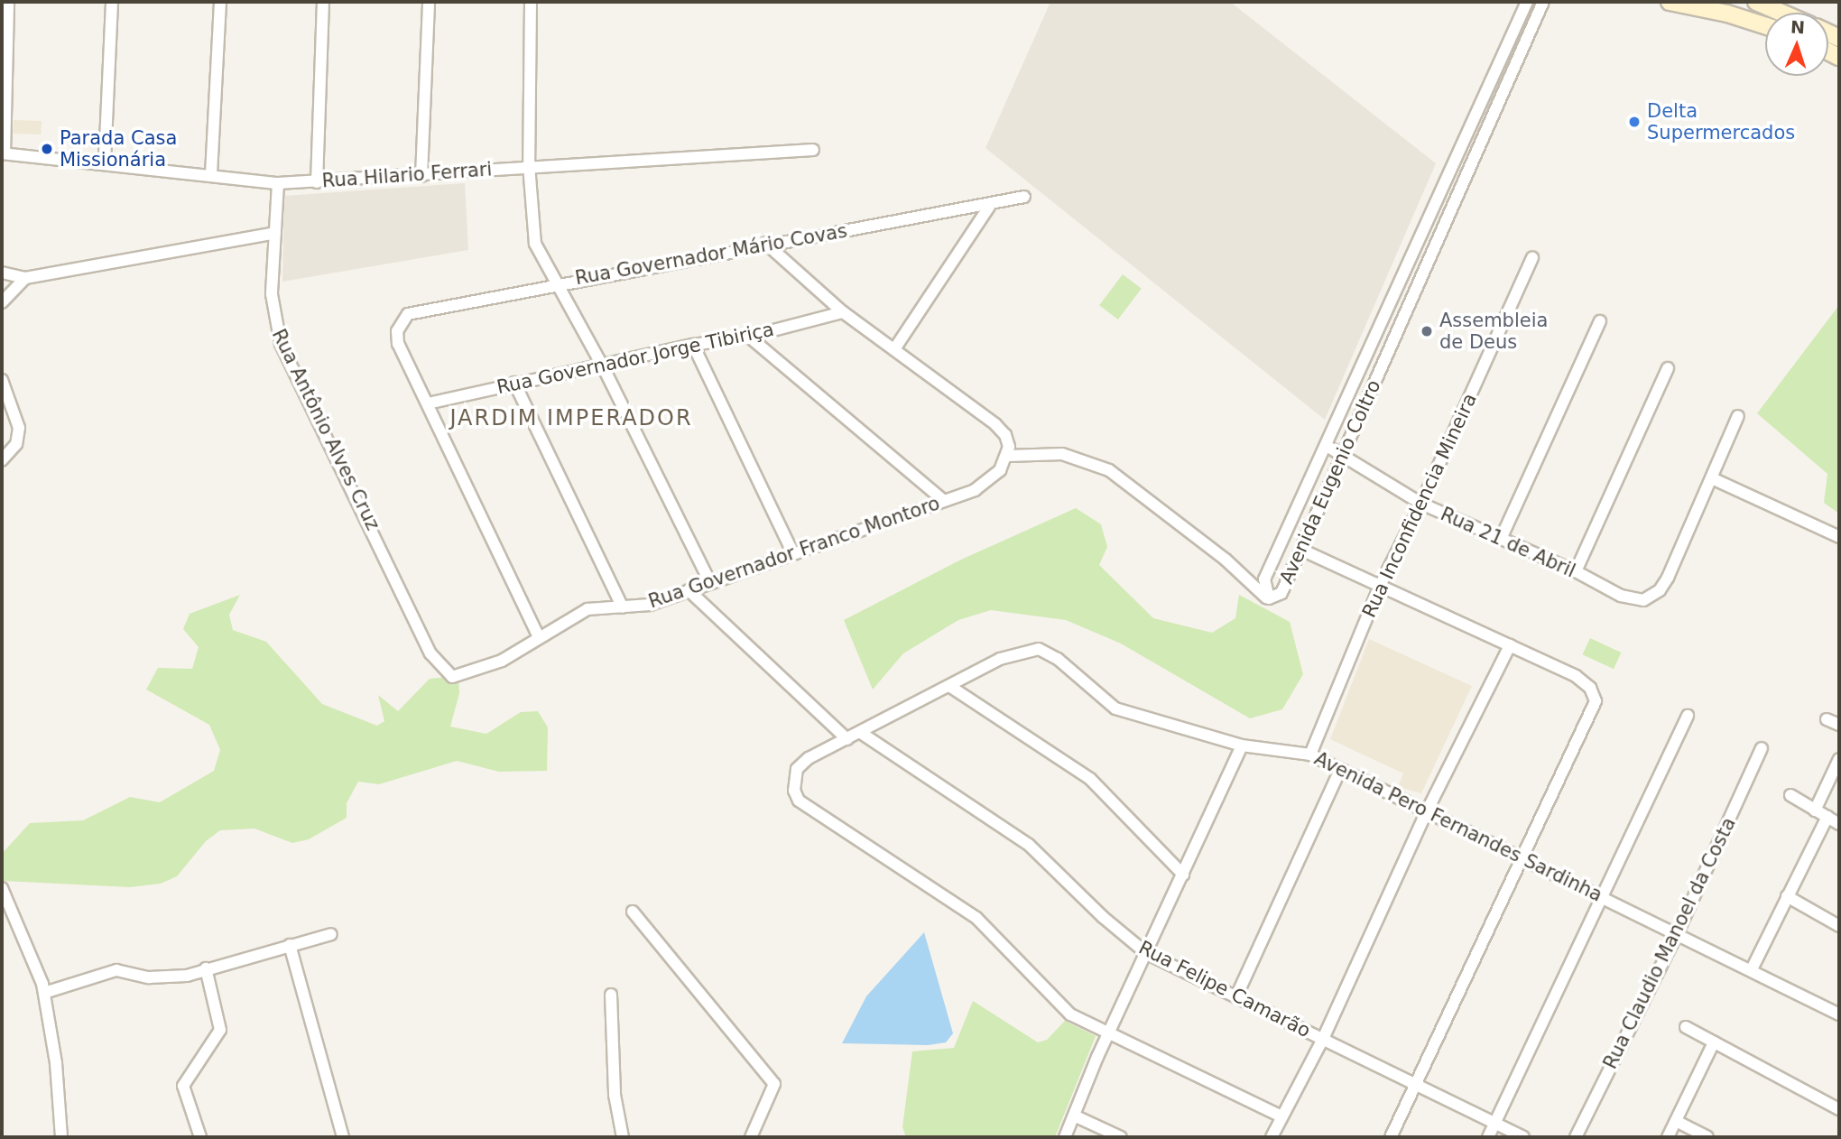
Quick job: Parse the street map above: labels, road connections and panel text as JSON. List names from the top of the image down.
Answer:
{
  "streets": {
    "street": [
      "Rua Hilario Ferrari",
      "Rua Governador Mário Covas",
      "Rua Governador Jorge Tibiriça",
      "Rua Antônio Alves Cruz",
      "Avenida Eugenio Coltro",
      "Rua Inconfidencia Mineira",
      "Rua 21 de Abril",
      "Rua Governador Franco Montoro",
      "Avenida Pero Fernandes Sardinha",
      "Rua Claudio Manoel da Costa",
      "Rua Felipe Camarão"
    ]
  },
  "crossings": [
    ["Rua Hilario Ferrari", "Rua Antônio Alves Cruz"],
    ["Rua Governador Mário Covas", "Rua Governador Jorge Tibiriça"],
    ["Rua Antônio Alves Cruz", "Rua Governador Franco Montoro"],
    ["Avenida Eugenio Coltro", "Rua 21 de Abril"],
    ["Rua Inconfidencia Mineira", "Rua 21 de Abril"],
    ["Rua Inconfidencia Mineira", "Avenida Pero Fernandes Sardinha"],
    ["Avenida Pero Fernandes Sardinha", "Rua Claudio Manoel da Costa"]
  ],
  "districts": ["JARDIM IMPERADOR"],
  "places": ["Delta Supermercados", "Parada Casa Missionária", "Assembleia de Deus"],
  "north": "top"
}
